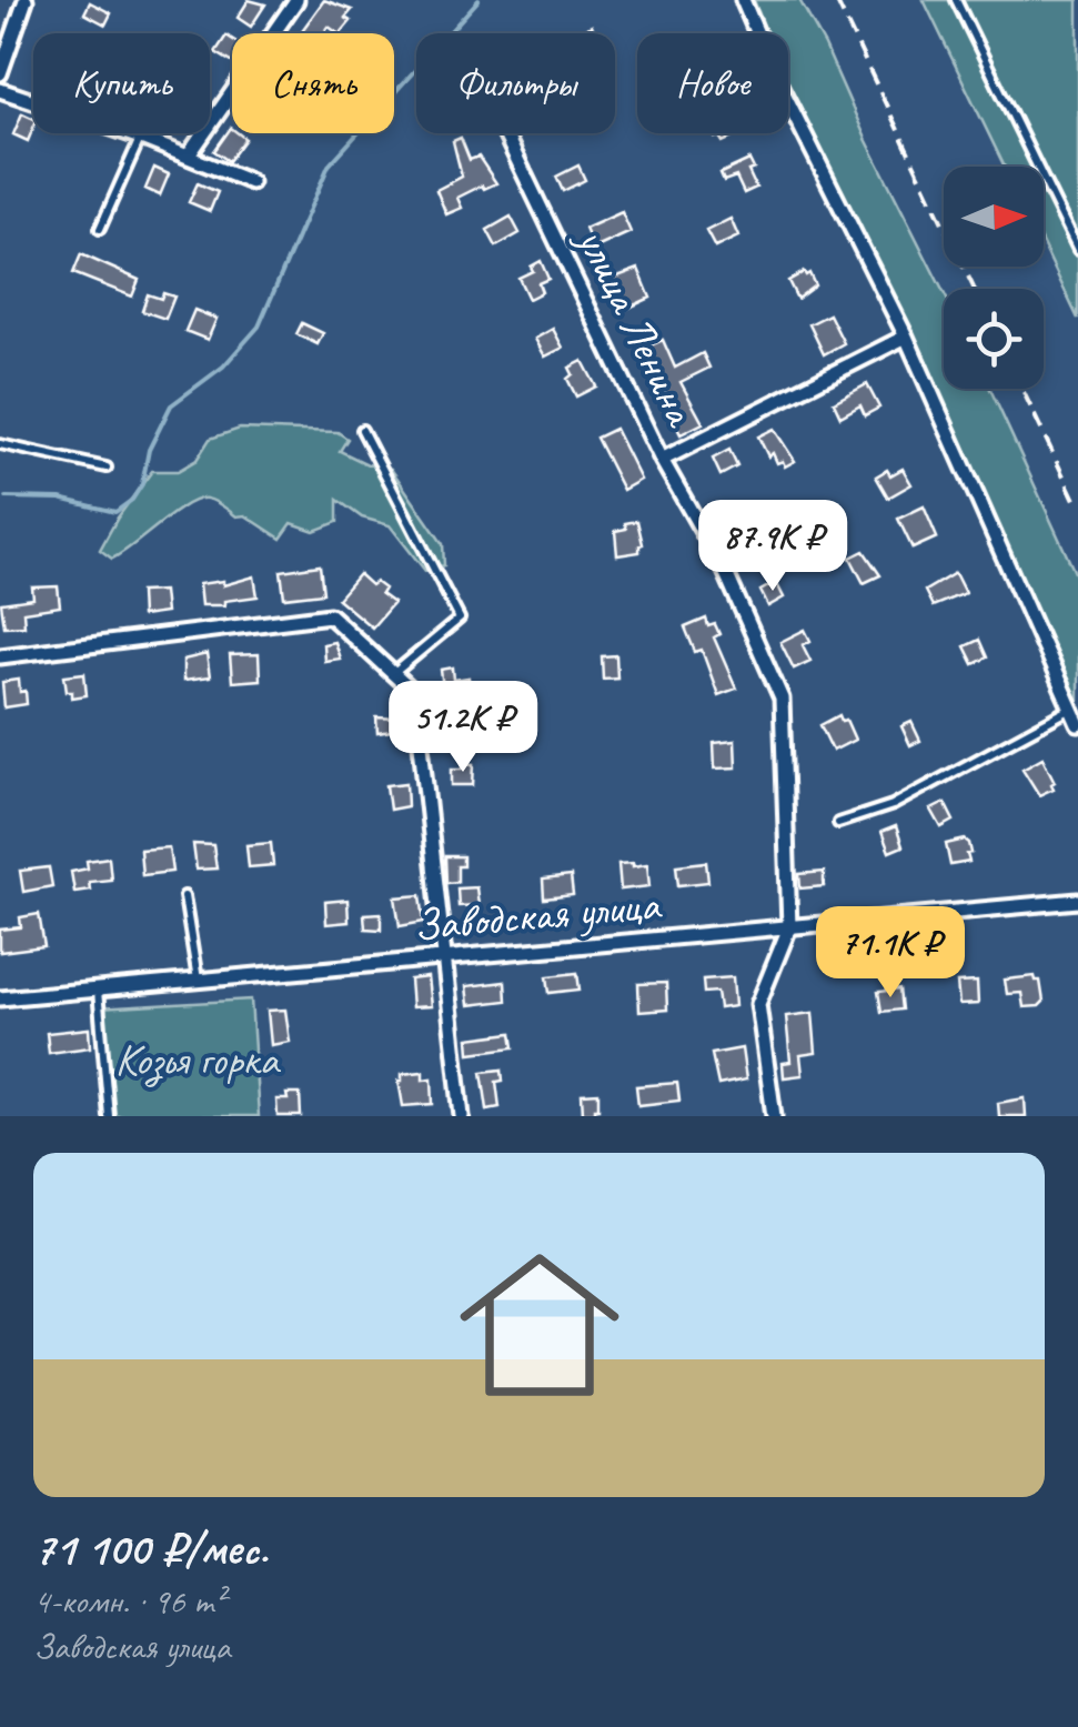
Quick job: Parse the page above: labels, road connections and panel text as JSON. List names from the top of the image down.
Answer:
{
  "streets": {
    "street": ["улица Ленина", "Заводская улица"]
  },
  "crossings": [
    ["улица Ленина", "Заводская улица"]
  ],
  "parks": ["Козья горка"],
  "north": "right",
  "page": {
    "chip": [
      "Купить",
      "Снять",
      "Фильтры",
      "Новое"
    ],
    "price": ["87.9K ₽", "51.2K ₽", "71.1K ₽"],
    "list": [
      {
        "name": "71 100 ₽/мес.",
        "note": "4-комн. · 96 m² · Заводская улица"
      }
    ]
  }
}
